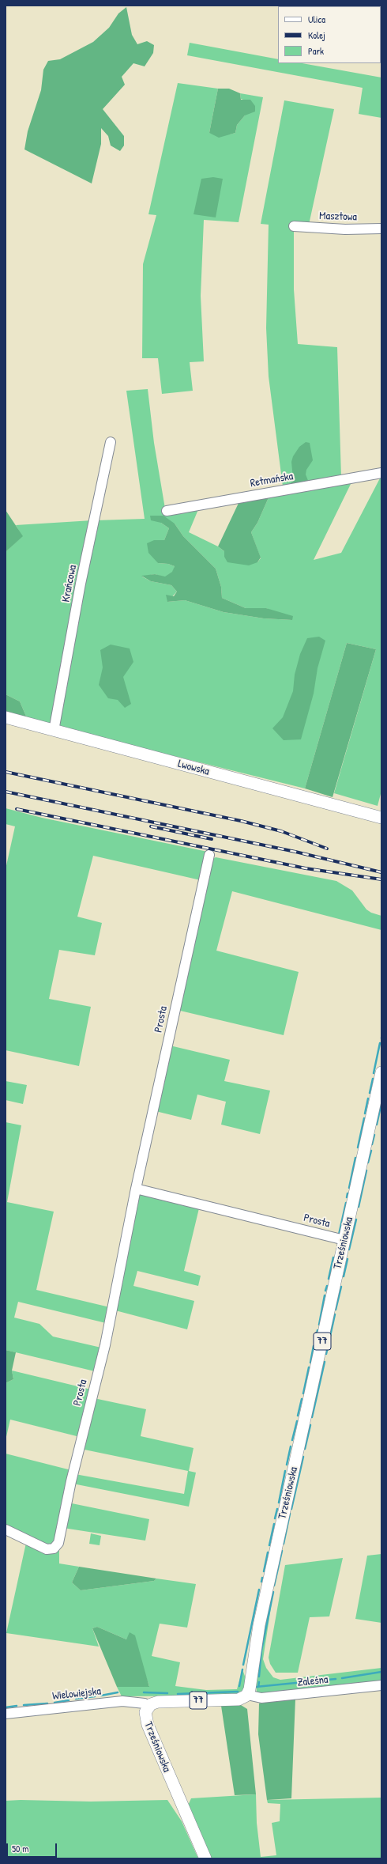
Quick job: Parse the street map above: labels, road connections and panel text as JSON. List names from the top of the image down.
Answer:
{
  "streets": {
    "main road": ["Lwowska", "Trześniowska", "77"],
    "street": [
      "Masztowa",
      "Retmańska",
      "Krańcowa",
      "Prosta",
      "Zaleśna",
      "Wielowiejska"
    ]
  },
  "crossings": [
    ["Krańcowa", "Lwowska"],
    ["Prosta", "Trześniowska"],
    ["Trześniowska", "Zaleśna"],
    ["Trześniowska", "Wielowiejska"]
  ],
  "legend": ["Ulica", "Kolej", "Park"],
  "scale_bar": "50 m"
}
